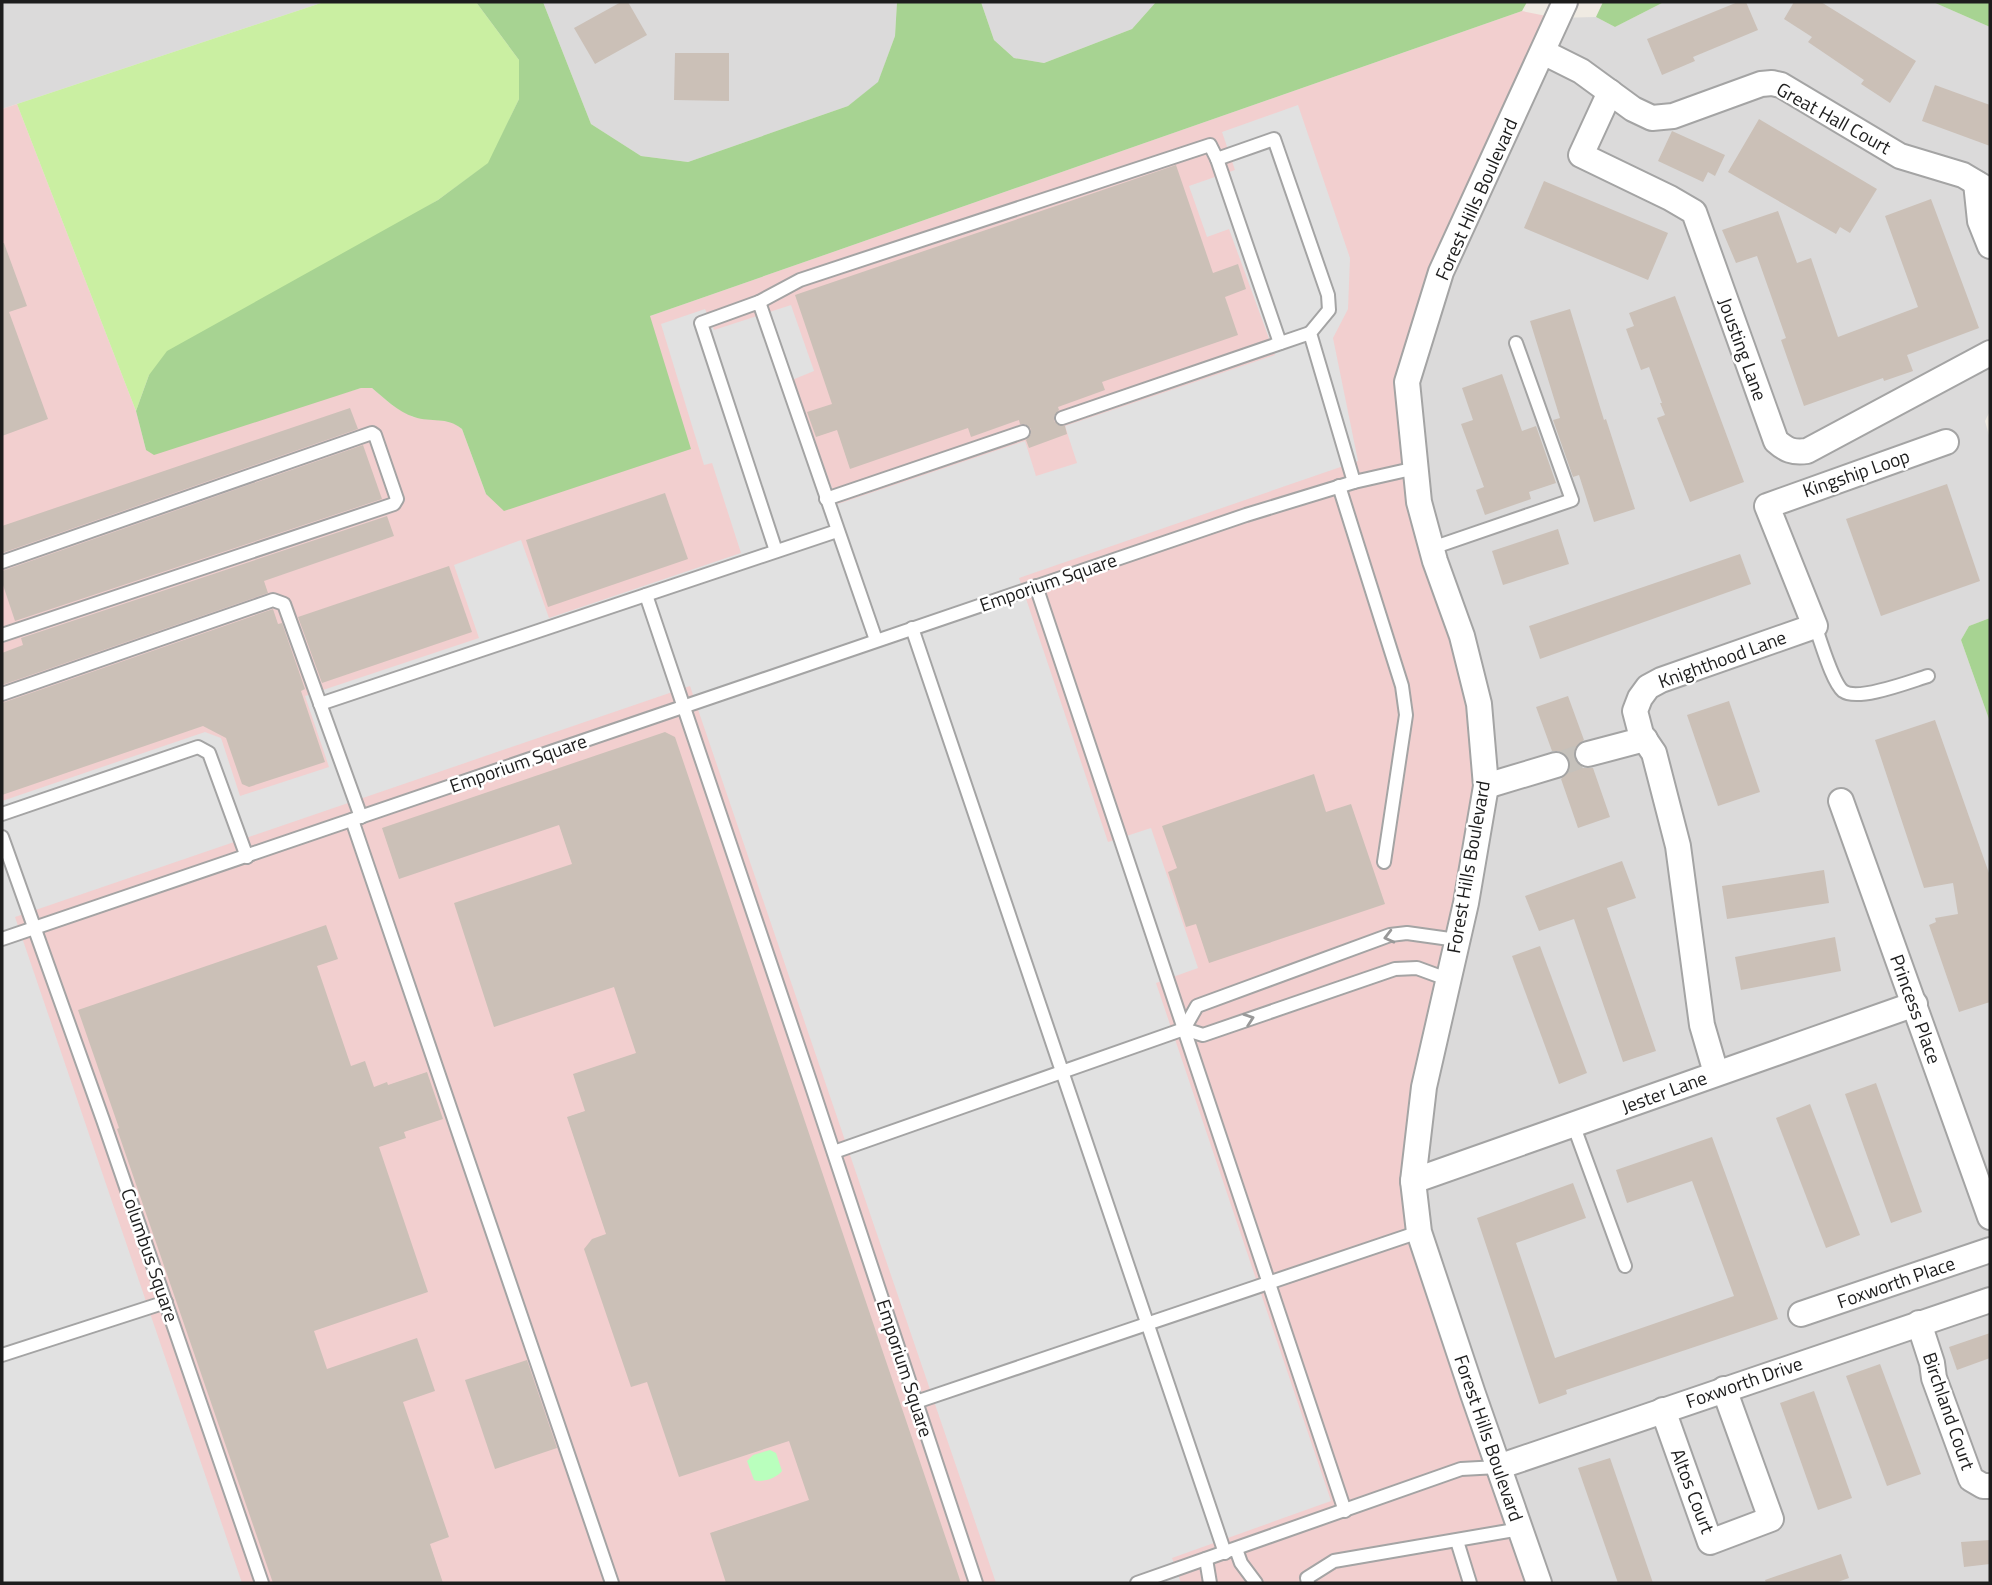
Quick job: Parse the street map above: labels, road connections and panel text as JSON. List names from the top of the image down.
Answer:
{
  "streets": {
    "street": [
      "Great Hall Court",
      "Forest Hills Boulevard",
      "Jousting Lane",
      "Kingship Loop",
      "Knighthood Lane",
      "Princess Place",
      "Jester Lane",
      "Foxworth Place",
      "Foxworth Drive",
      "Birchland Court",
      "Altos Court"
    ],
    "lane": ["Emporium Square", "Columbus Square"]
  },
  "crossings": [
    ["Great Hall Court", "Forest Hills Boulevard"],
    ["Great Hall Court", "Jousting Lane"],
    ["Forest Hills Boulevard", "Emporium Square"],
    ["Forest Hills Boulevard", "Jester Lane"],
    ["Forest Hills Boulevard", "Foxworth Drive"],
    ["Kingship Loop", "Knighthood Lane"],
    ["Knighthood Lane", "Jester Lane"],
    ["Princess Place", "Jester Lane"],
    ["Foxworth Drive", "Birchland Court"],
    ["Foxworth Drive", "Altos Court"]
  ]
}
